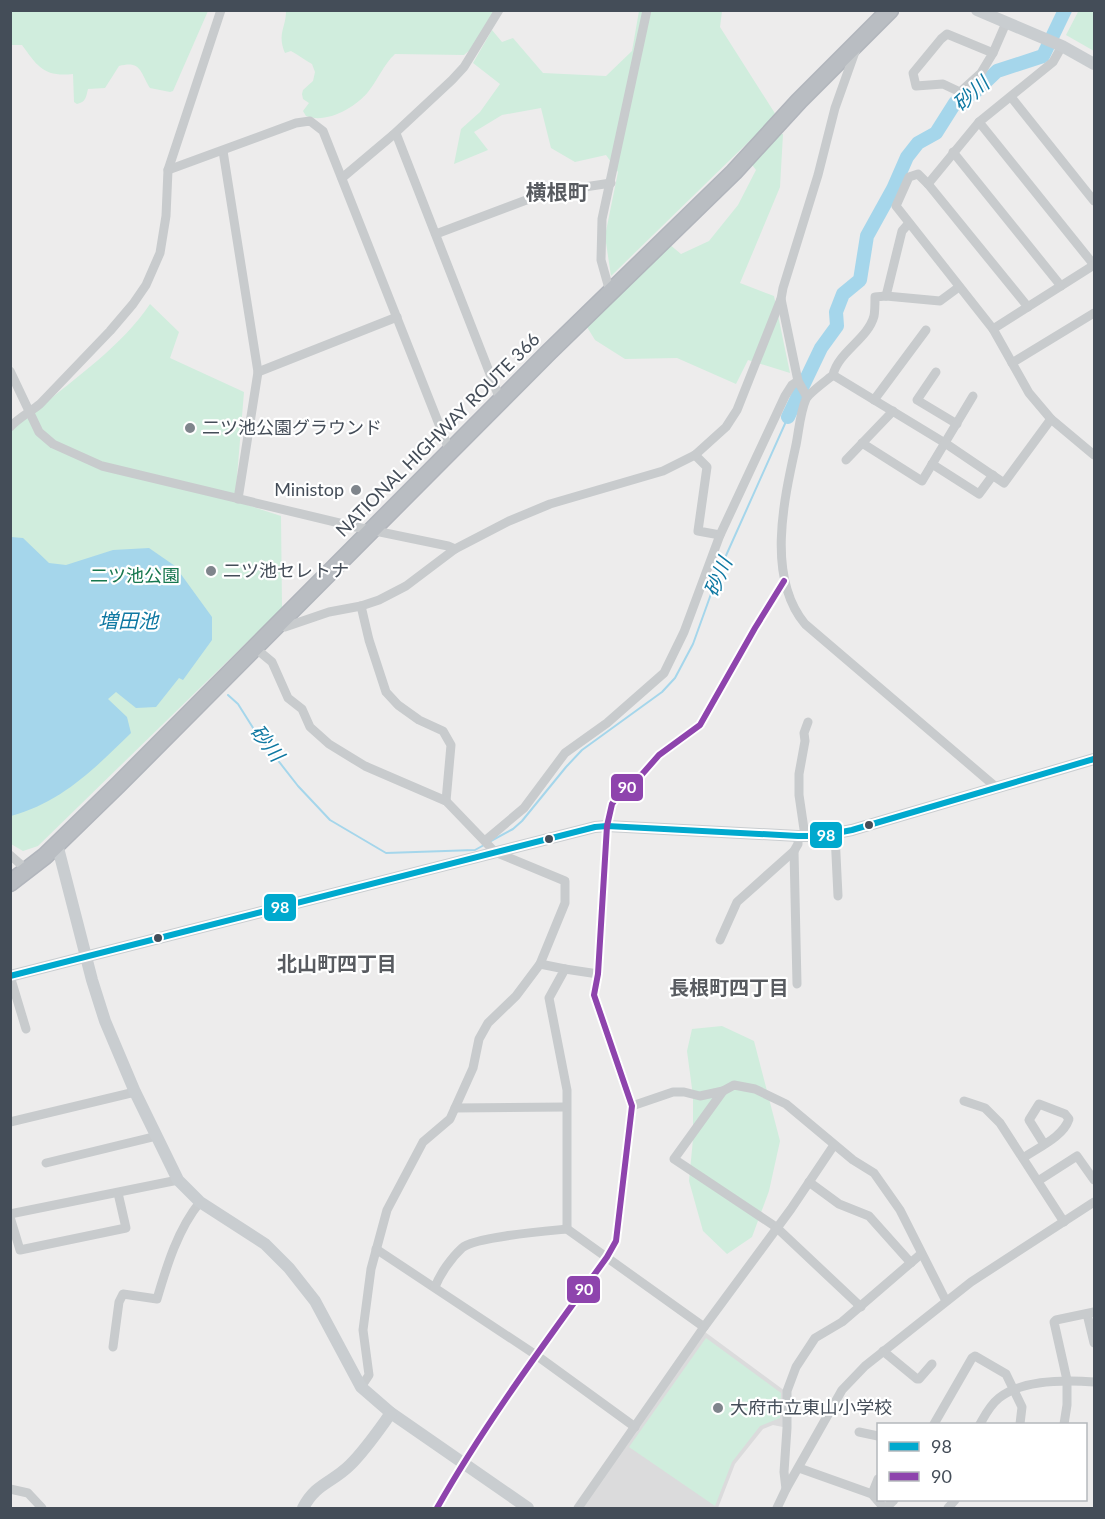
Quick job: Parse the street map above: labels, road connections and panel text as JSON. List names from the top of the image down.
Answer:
{
  "streets": {
    "highway": ["NATIONAL HIGHWAY ROUTE 366"]
  },
  "districts": ["横根町", "北山町四丁目", "長根町四丁目"],
  "water": ["砂川", "増田池"],
  "parks": ["二ツ池公園"],
  "places": [
    "二ツ池公園グラウンド",
    "Ministop",
    "二ツ池セレトナ",
    "大府市立東山小学校"
  ],
  "lines": ["transit line 90", "transit line 98"],
  "legend": ["98", "90"]
}
